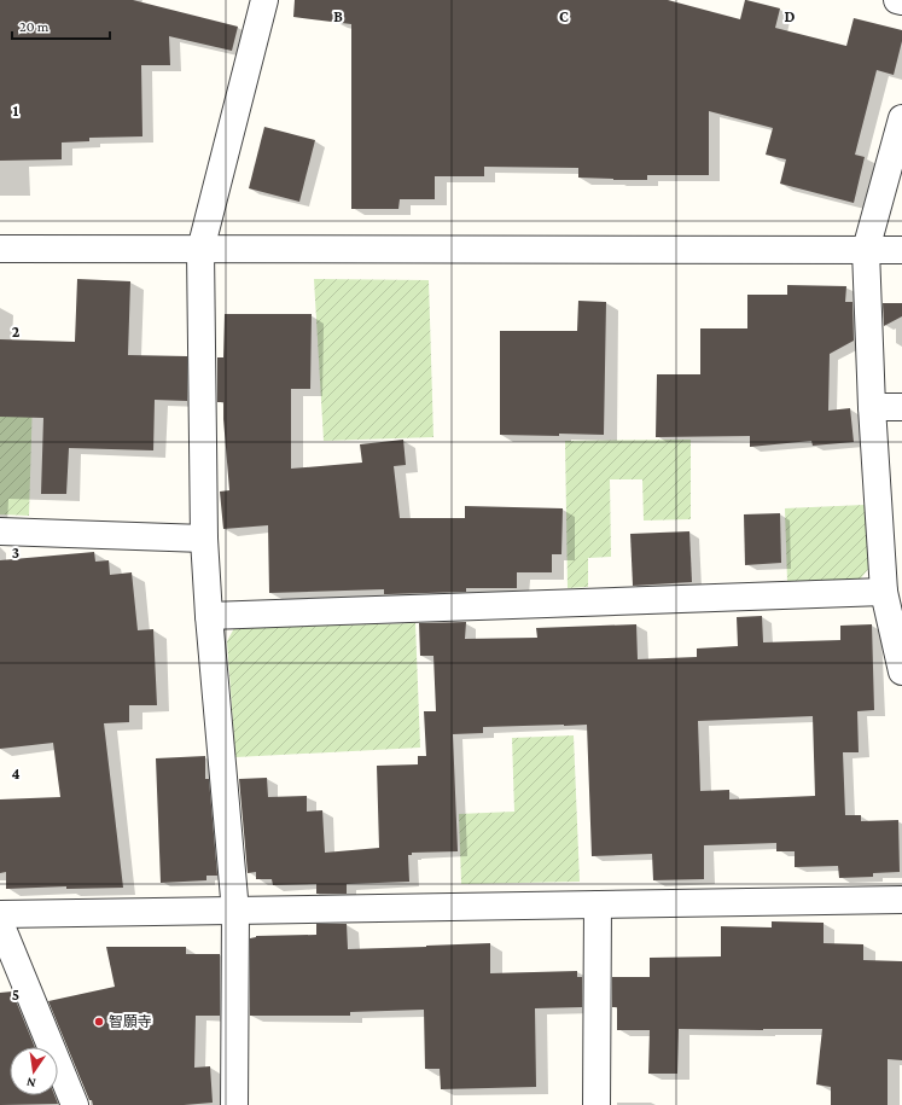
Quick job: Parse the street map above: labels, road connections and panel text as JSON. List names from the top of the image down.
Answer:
{
  "places": ["智願寺"],
  "scale_bar": "20 m",
  "north": "bottom",
  "grid": {
    "columns": ["B", "C", "D"],
    "rows": [
      "1",
      "2",
      "3",
      "4",
      "5"
    ]
  }
}
